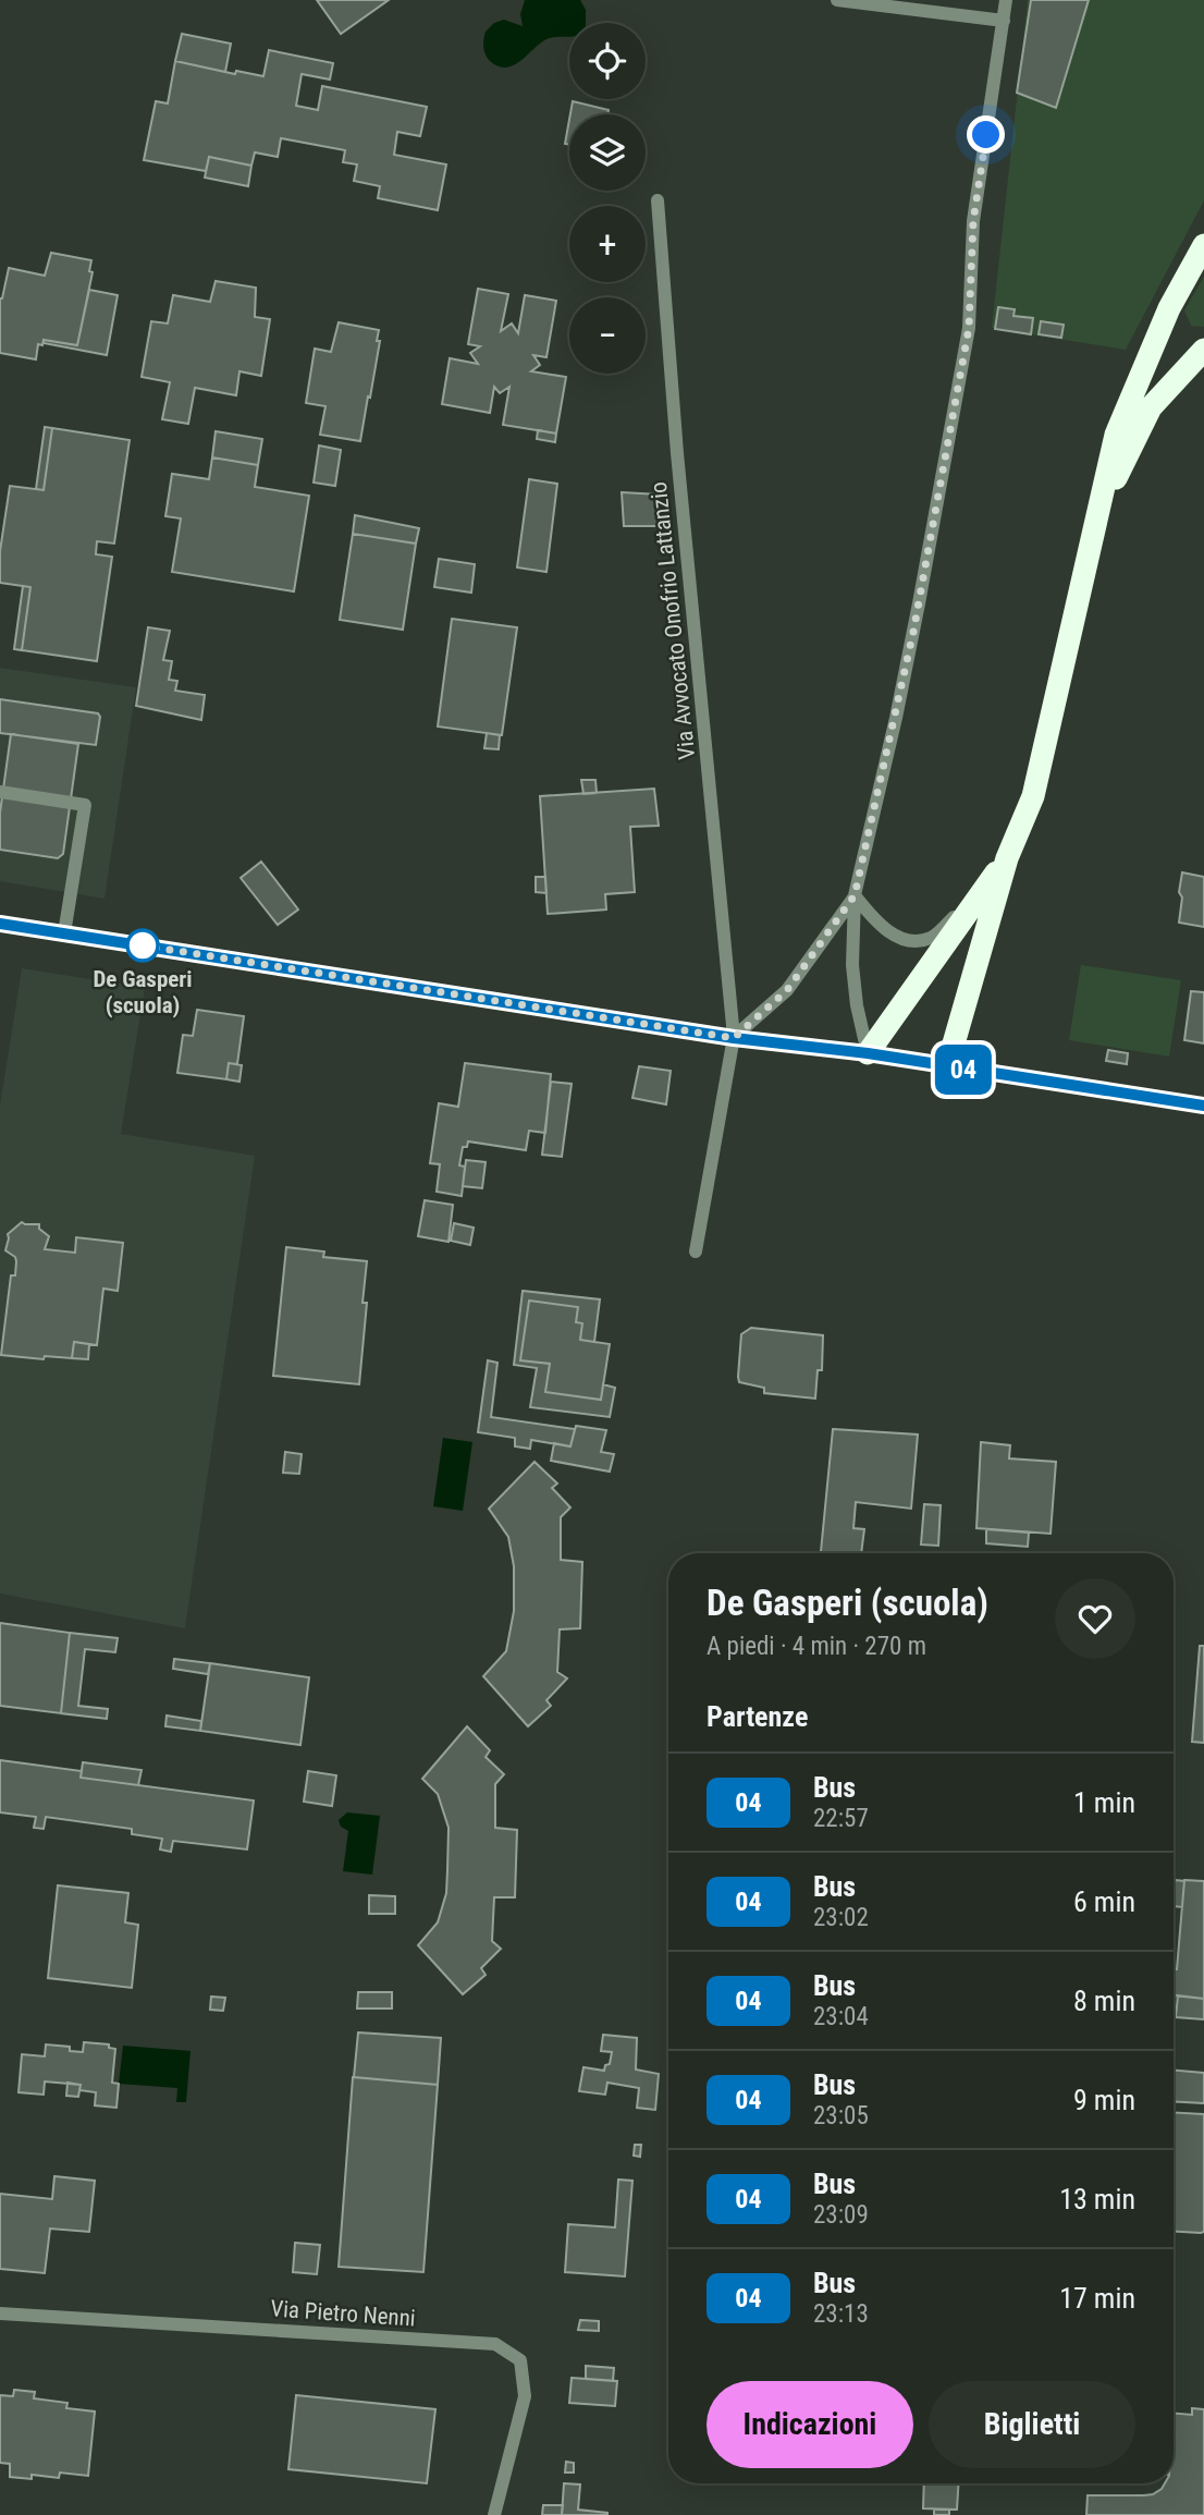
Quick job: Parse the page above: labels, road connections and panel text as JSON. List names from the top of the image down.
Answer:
{
  "streets": {
    "street": ["Via Avvocato Onofrio Lattanzio", "Via Pietro Nenni"]
  },
  "places": ["De Gasperi (scuola)"],
  "lines": ["bus line 04"],
  "page": {
    "on_map": "04",
    "map_buttons": ["+", "−"],
    "heading": [
      ["De Gasperi (scuola)", "A piedi · 4 min · 270 m"],
      "Partenze"
    ],
    "list": [
      {
        "mark": "04",
        "name": "Bus",
        "note": "22:57",
        "value": "1 min"
      },
      {
        "mark": "04",
        "name": "Bus",
        "note": "23:02",
        "value": "6 min"
      },
      {
        "mark": "04",
        "name": "Bus",
        "note": "23:04",
        "value": "8 min"
      },
      {
        "mark": "04",
        "name": "Bus",
        "note": "23:05",
        "value": "9 min"
      },
      {
        "mark": "04",
        "name": "Bus",
        "note": "23:09",
        "value": "13 min"
      },
      {
        "mark": "04",
        "name": "Bus",
        "note": "23:13",
        "value": "17 min"
      }
    ],
    "buttons": ["Indicazioni", "Biglietti"]
  }
}
